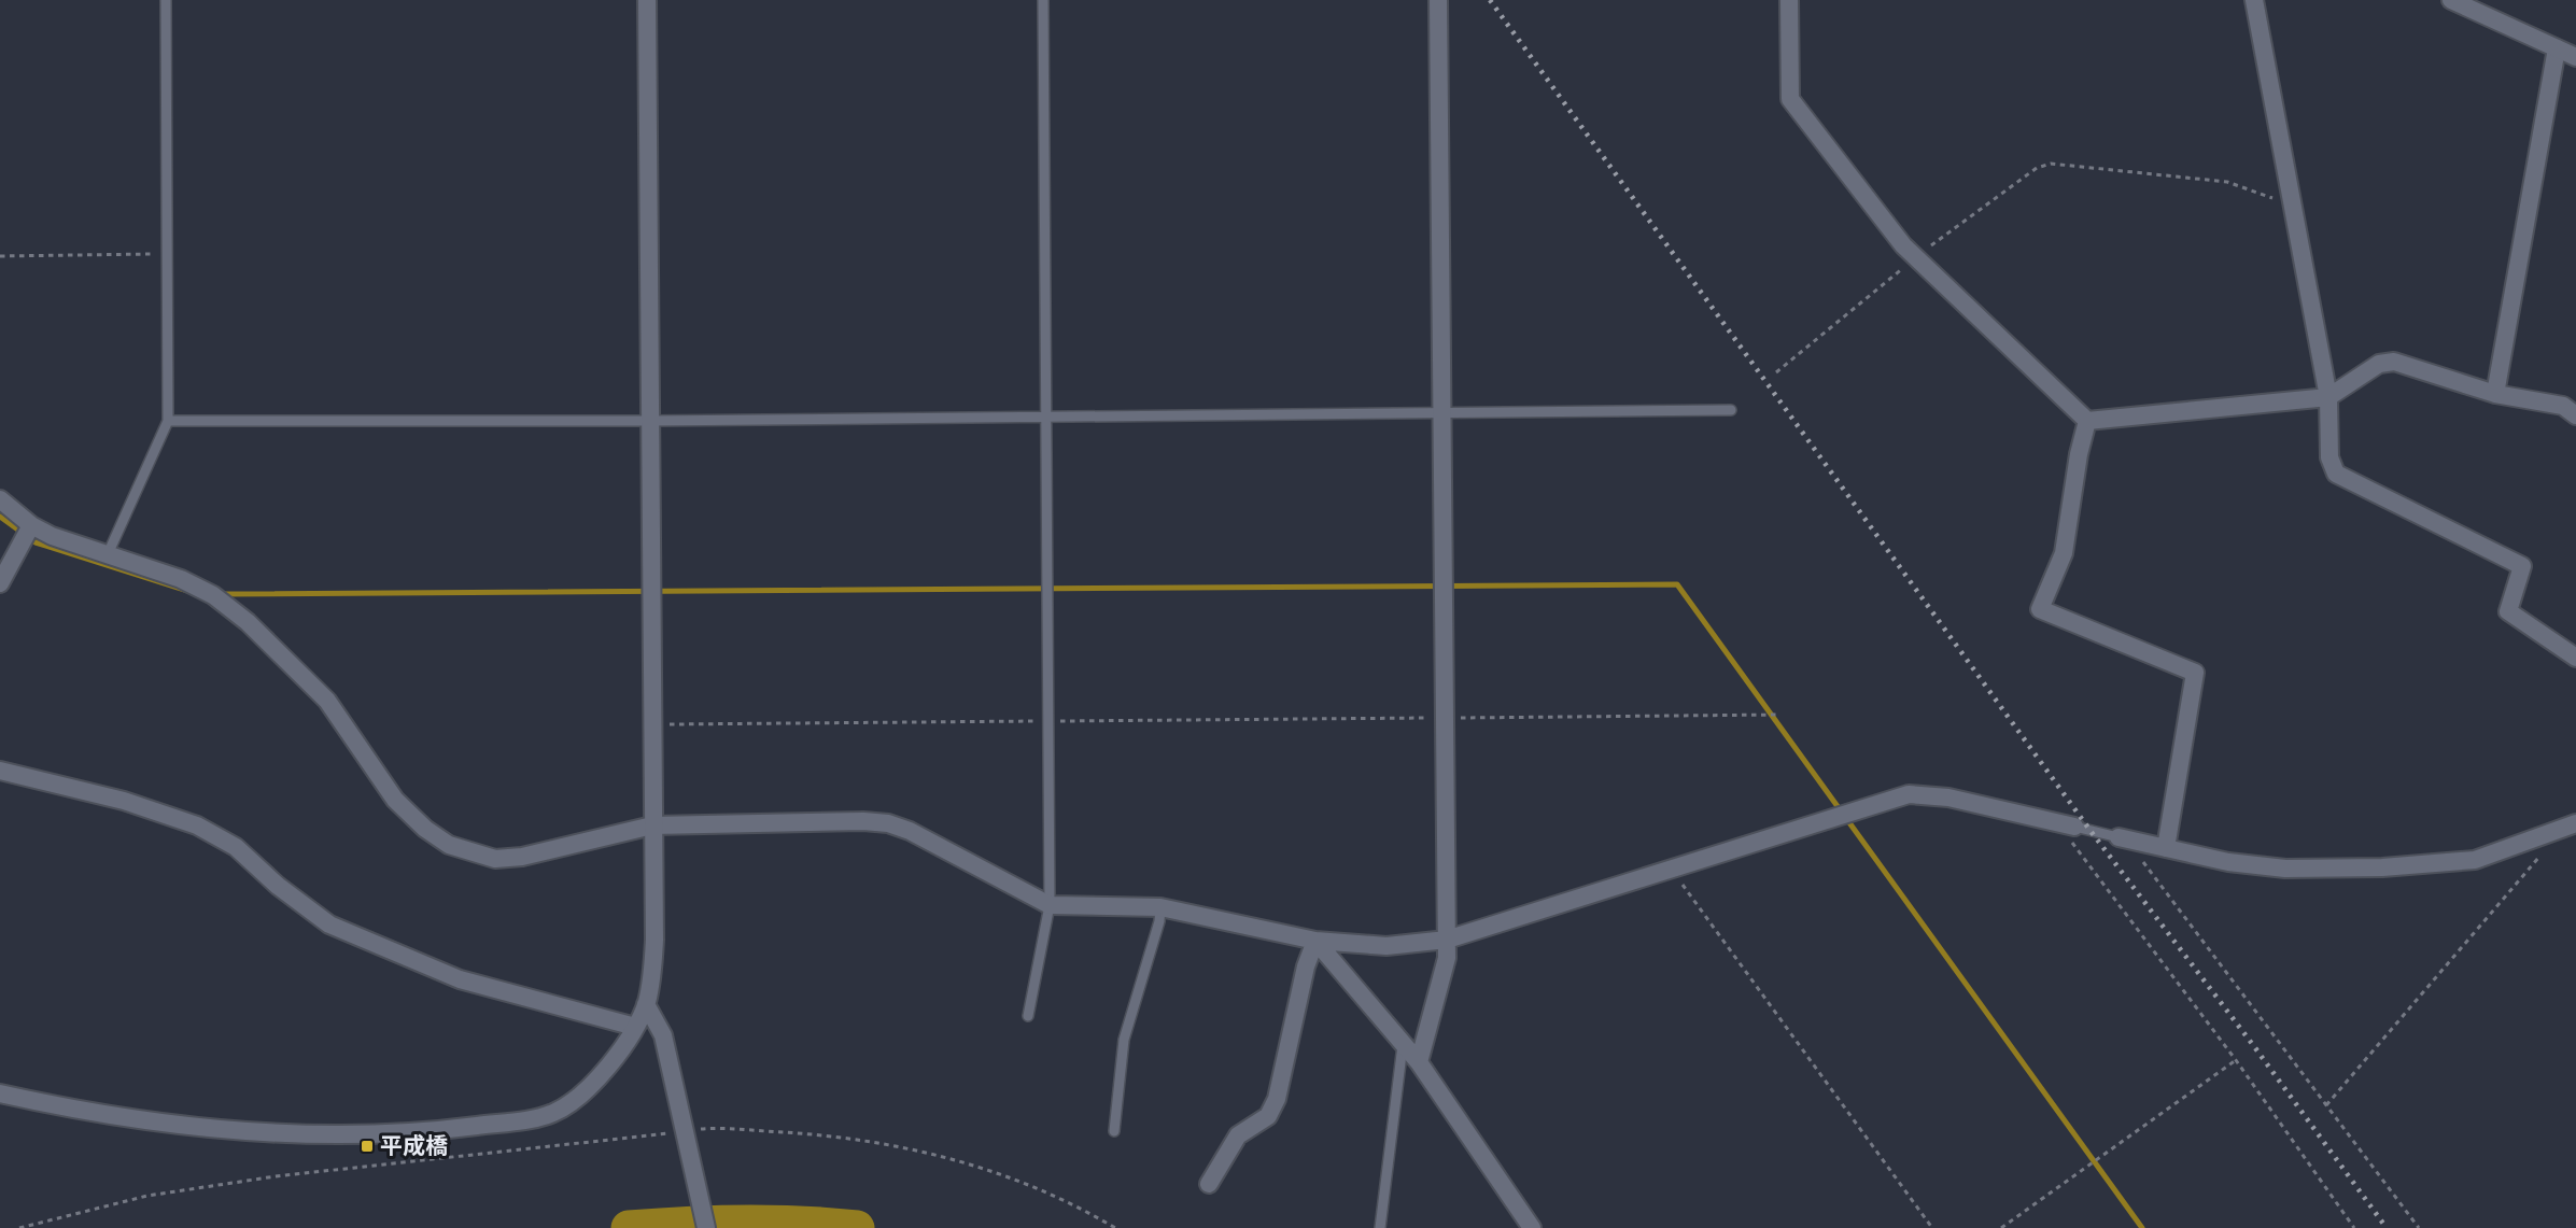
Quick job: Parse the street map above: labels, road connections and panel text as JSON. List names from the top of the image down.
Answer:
{
  "places": {
    "transit": ["平成橋"]
  }
}
